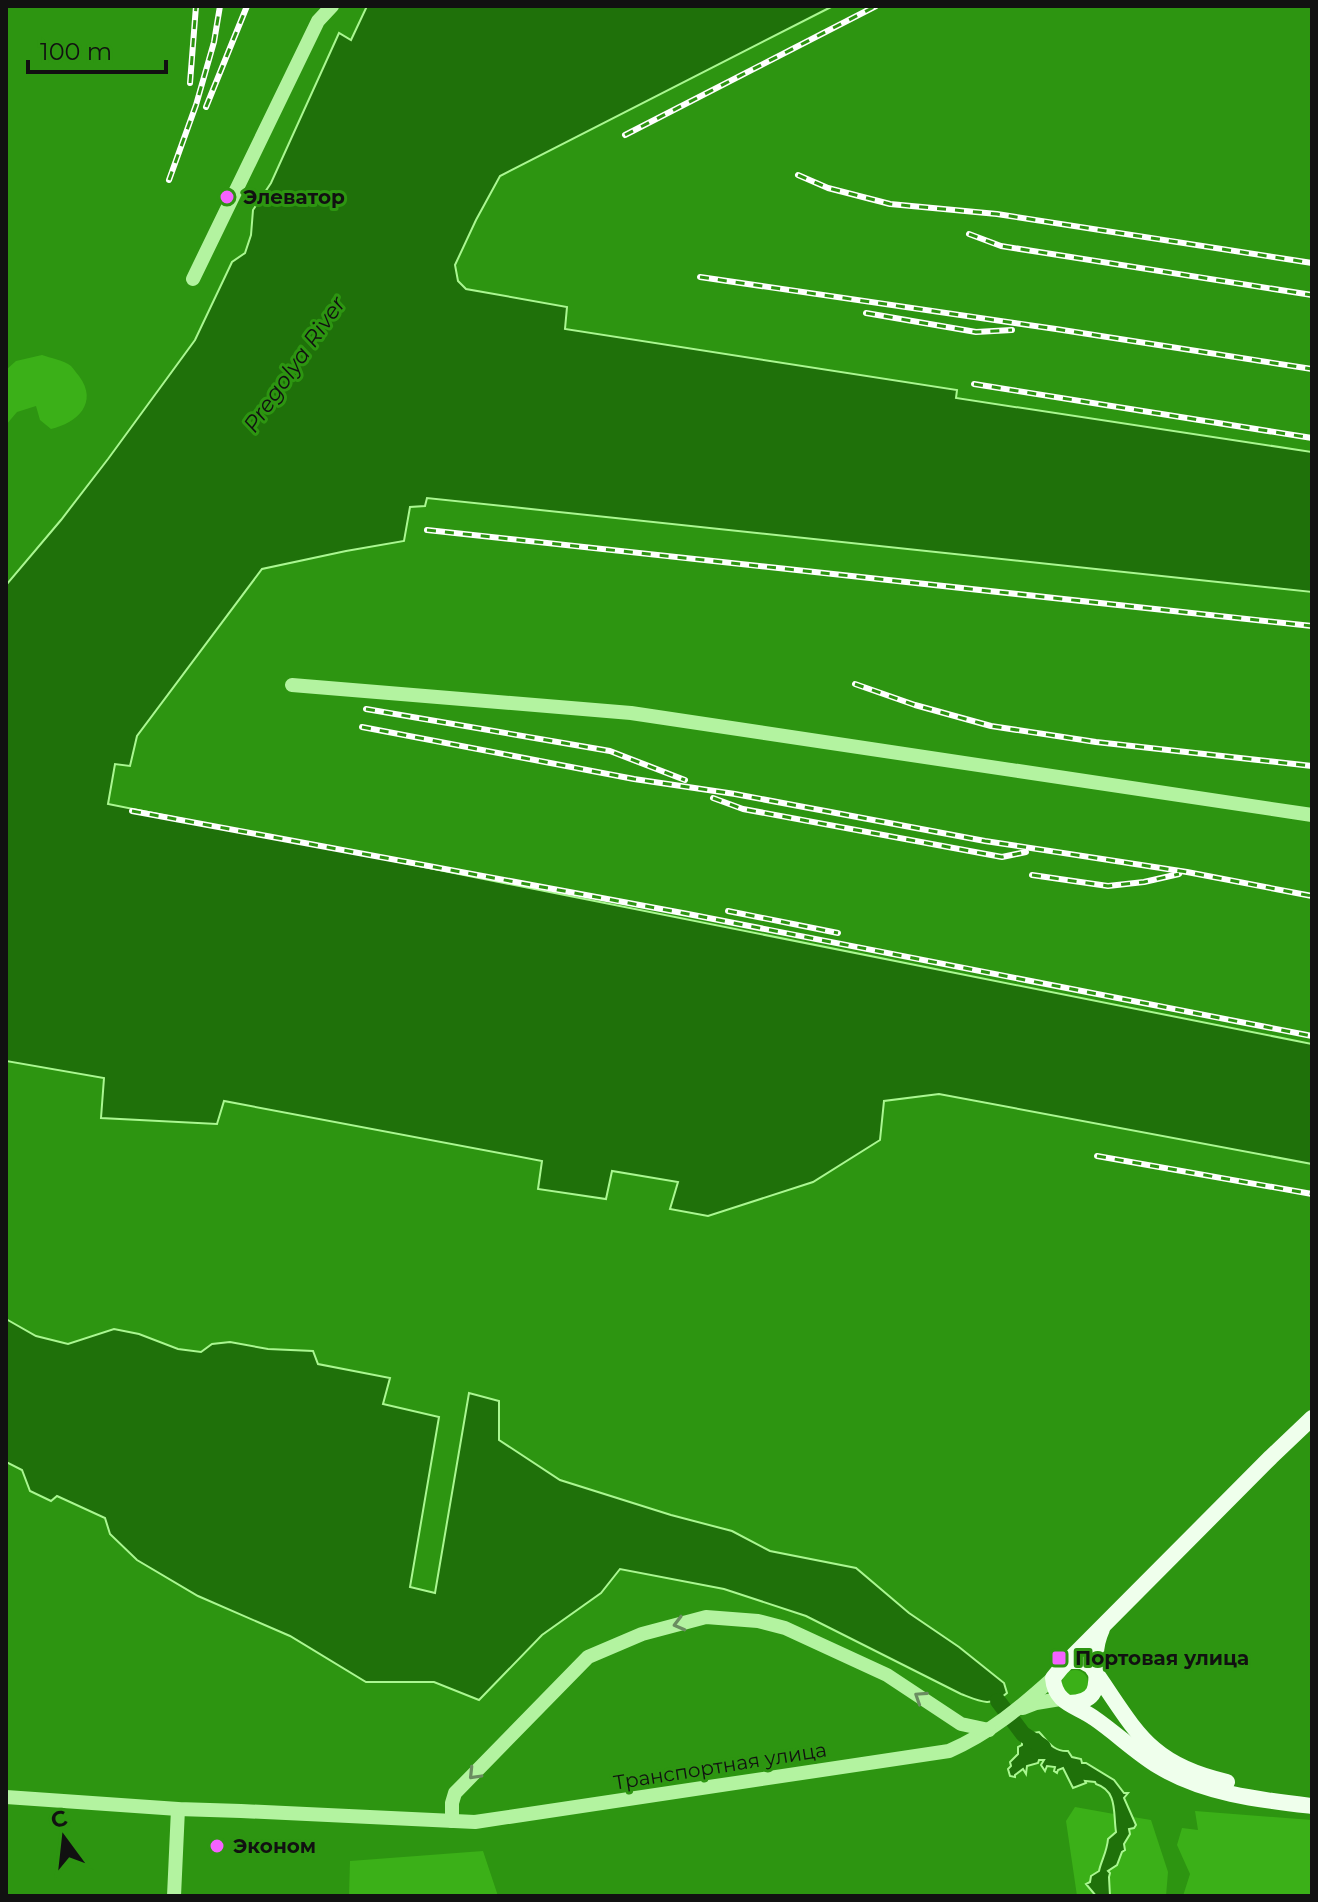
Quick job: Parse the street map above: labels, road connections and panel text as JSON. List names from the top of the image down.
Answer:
{
  "streets": {
    "main road": ["Транспортная улица"]
  },
  "water": ["Pregolya River"],
  "places": {
    "other": ["Элеватор", "Эконом"],
    "transit": ["Портовая улица"]
  },
  "scale_bar": "100 m",
  "north": "top"
}
